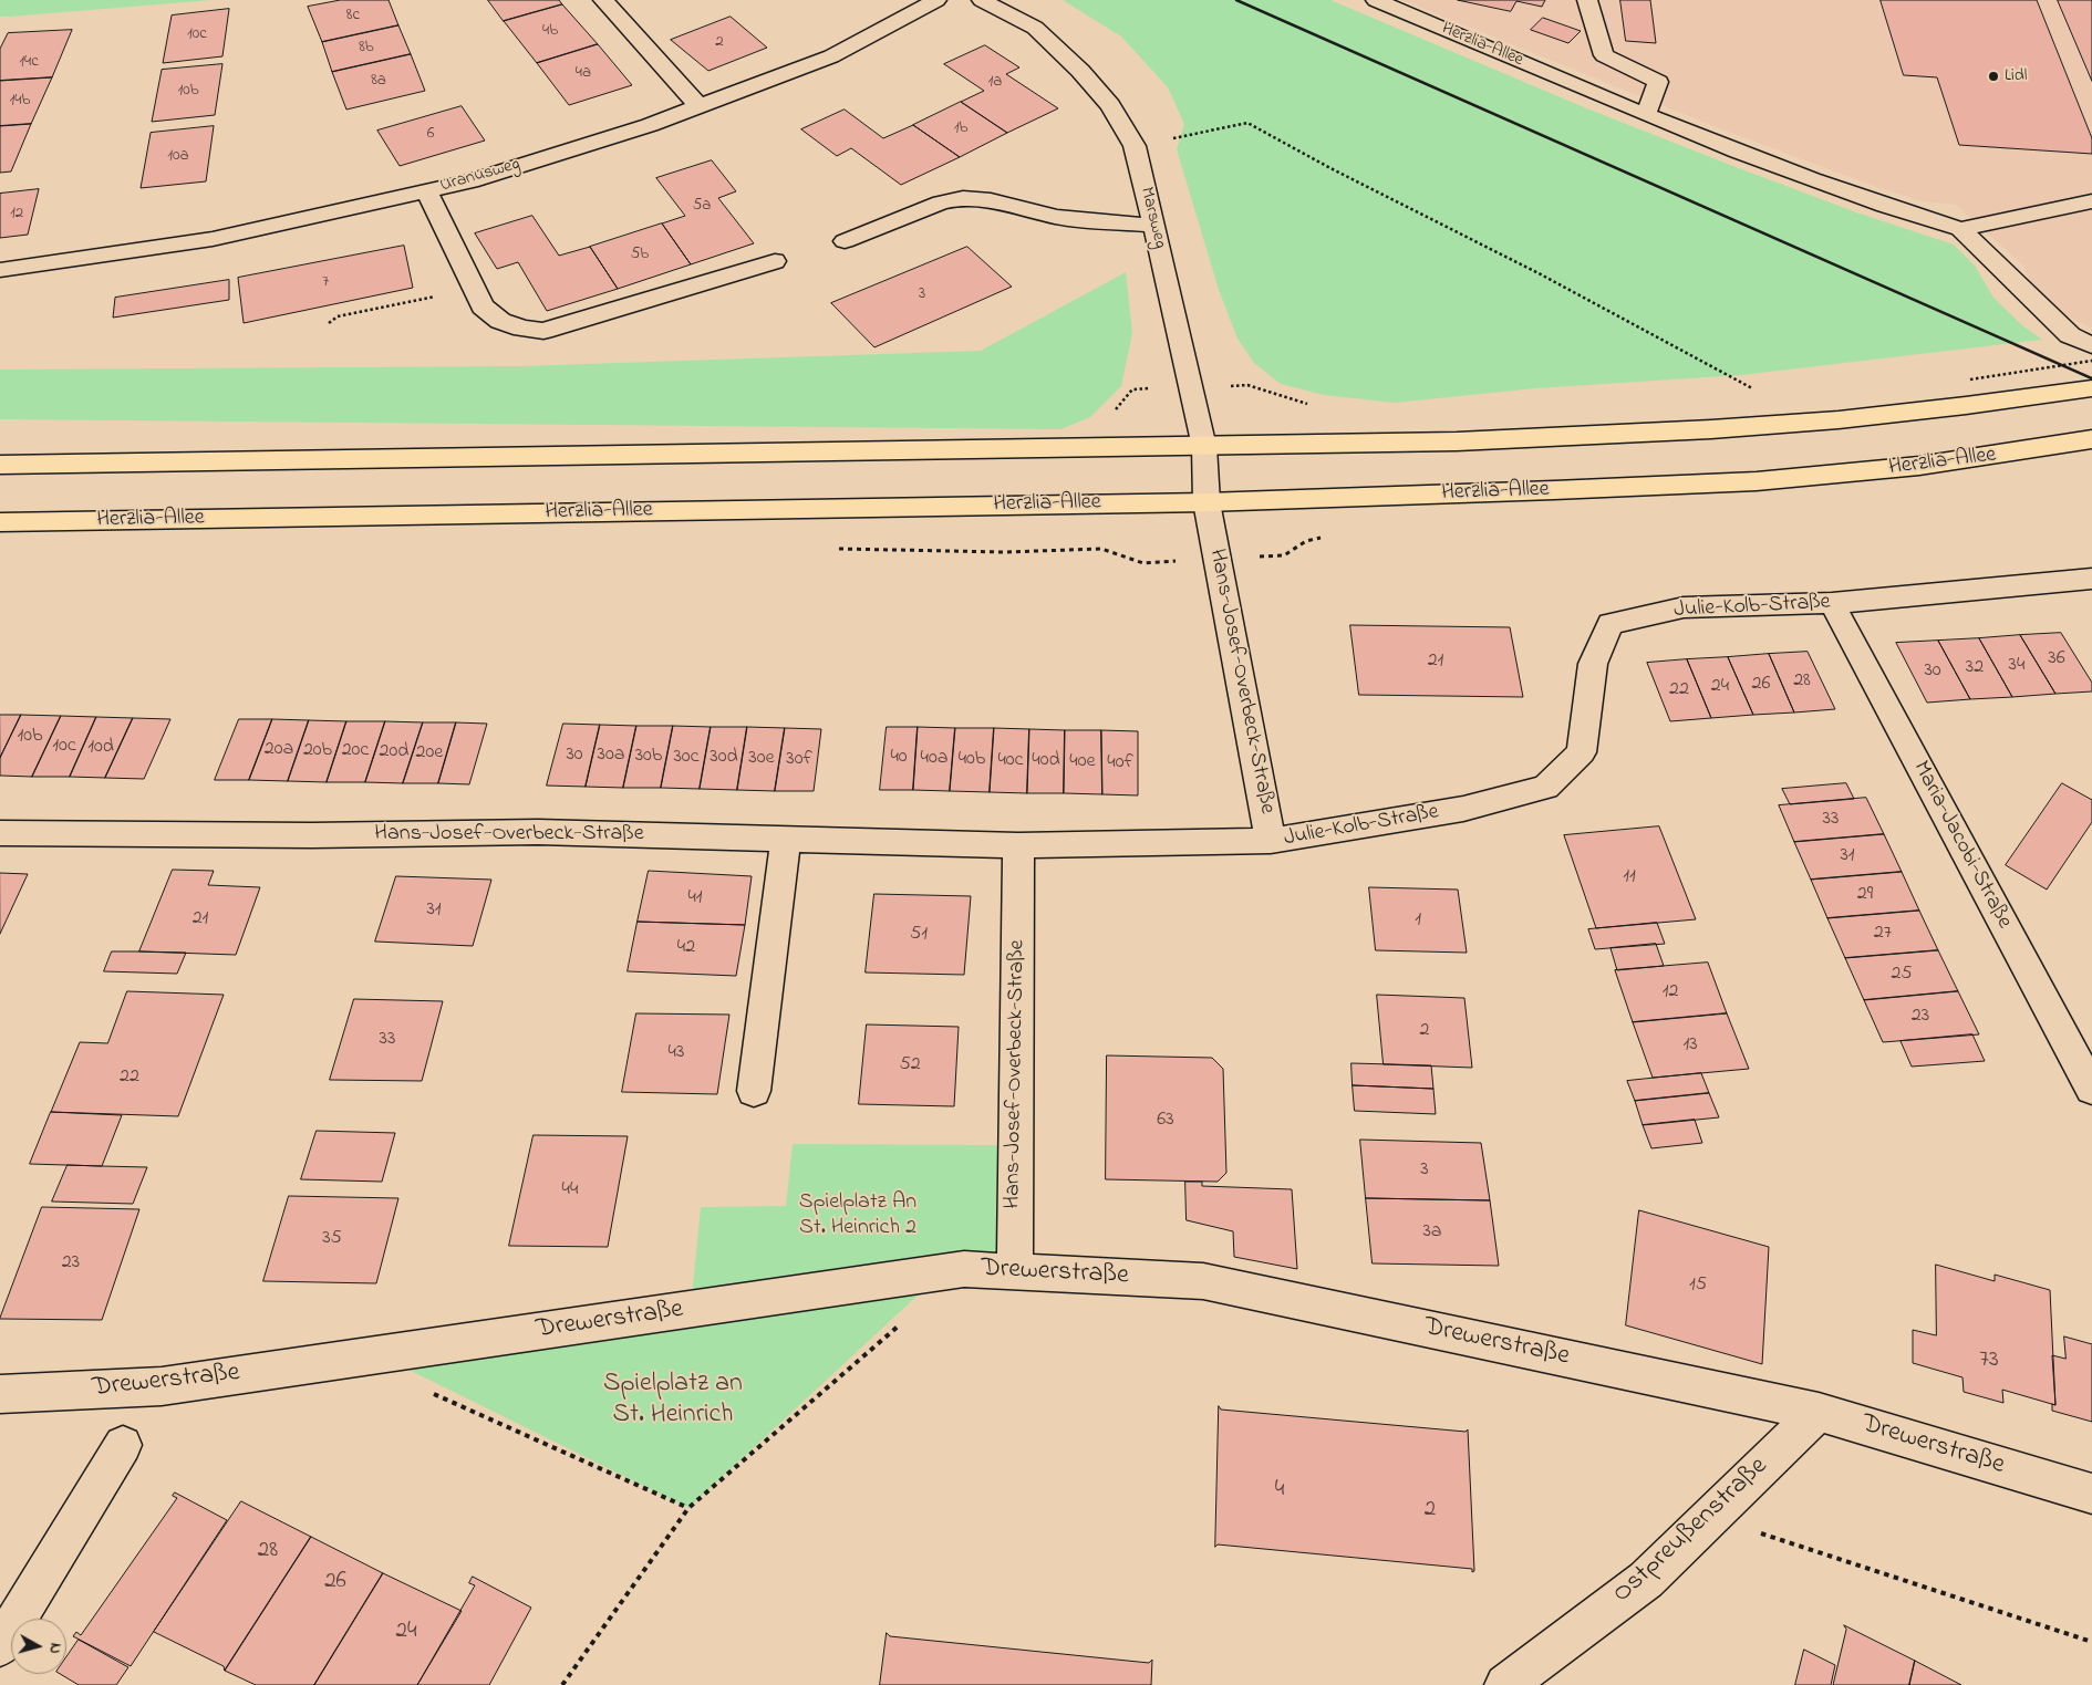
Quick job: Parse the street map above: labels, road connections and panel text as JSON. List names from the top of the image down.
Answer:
{
  "streets": {
    "main road": ["Herzlia-Allee"],
    "street": [
      "Uranusweg",
      "Marsweg",
      "Julie-Kolb-Straße",
      "Hans-Josef-Overbeck-Straße",
      "Maria-Jacobi-Straße",
      "Drewerstraße",
      "Ostpreußenstraße"
    ]
  },
  "crossings": [
    ["Herzlia-Allee", "Marsweg"],
    ["Herzlia-Allee", "Hans-Josef-Overbeck-Straße"],
    ["Marsweg", "Hans-Josef-Overbeck-Straße"],
    ["Julie-Kolb-Straße", "Hans-Josef-Overbeck-Straße"],
    ["Julie-Kolb-Straße", "Maria-Jacobi-Straße"],
    ["Hans-Josef-Overbeck-Straße", "Drewerstraße"],
    ["Drewerstraße", "Ostpreußenstraße"]
  ],
  "parks": ["Spielplatz An St. Heinrich 2", "Spielplatz an St. Heinrich"],
  "places": ["Lidl"],
  "house_numbers": [
    "8c",
    "4b",
    "10c",
    "2",
    "8b",
    "14c",
    "4a",
    "8a",
    "1a",
    "10b",
    "14b",
    "1b",
    "6",
    "10a",
    "5a",
    "12",
    "5b",
    "7",
    "3",
    "36",
    "21",
    "34",
    "32",
    "30",
    "28",
    "26",
    "24",
    "22",
    "10b",
    "10c",
    "10d",
    "20a",
    "20b",
    "20c",
    "20d",
    "20e",
    "30",
    "30a",
    "30b",
    "30c",
    "30d",
    "40",
    "30e",
    "40a",
    "30f",
    "40b",
    "40c",
    "40d",
    "40e",
    "40f",
    "33",
    "31",
    "11",
    "29",
    "41",
    "31",
    "21",
    "1",
    "27",
    "51",
    "42",
    "25",
    "12",
    "23",
    "2",
    "33",
    "13",
    "43",
    "52",
    "22",
    "63",
    "3",
    "44",
    "3a",
    "35",
    "23",
    "15",
    "73",
    "4",
    "2",
    "28",
    "26",
    "24"
  ],
  "north": "right"
}
